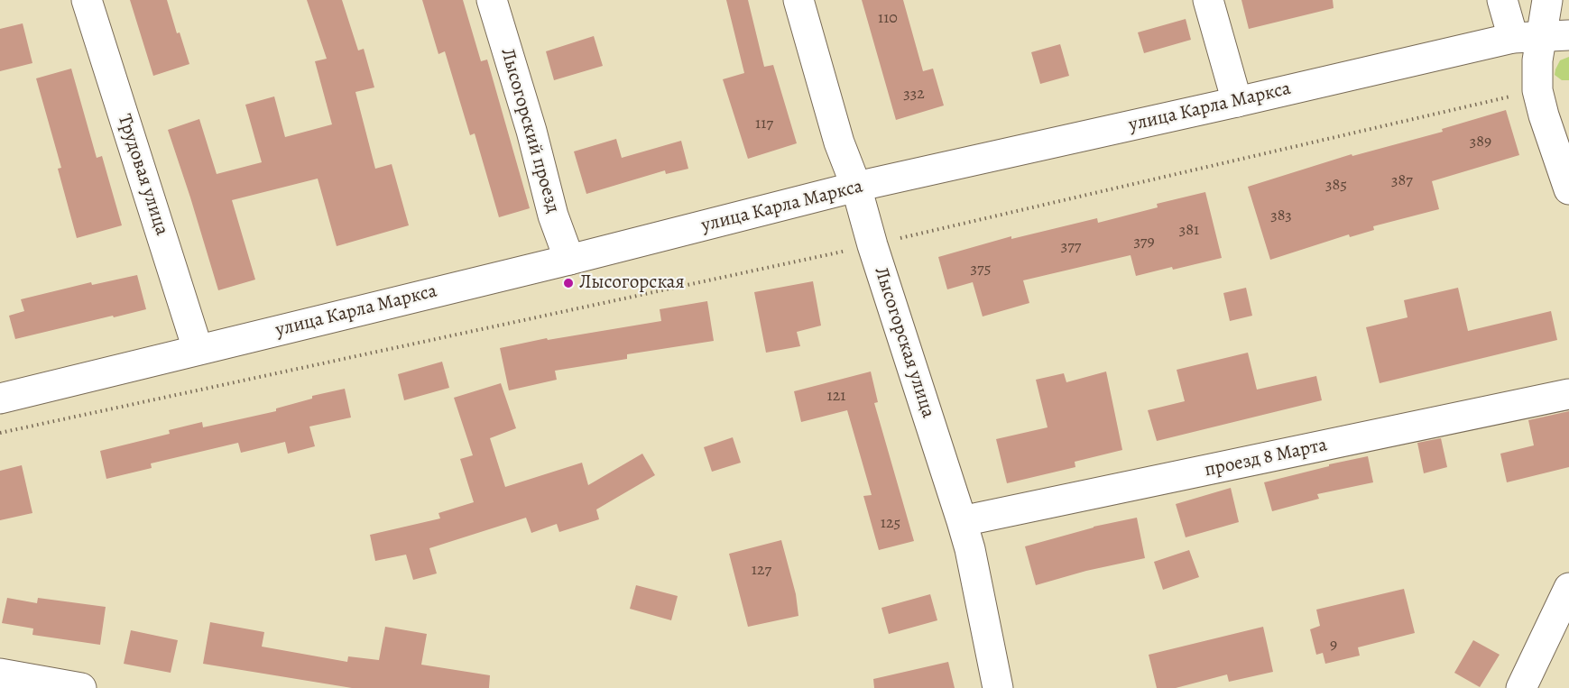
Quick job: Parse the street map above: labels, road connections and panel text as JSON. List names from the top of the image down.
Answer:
{
  "streets": {
    "street": [
      "улица Карла Маркса",
      "Лысогорский проезд",
      "Трудовая улица",
      "Лысогорская улица",
      "проезд 8 Марта"
    ]
  },
  "crossings": [
    ["улица Карла Маркса", "Лысогорский проезд"],
    ["улица Карла Маркса", "Трудовая улица"],
    ["улица Карла Маркса", "Лысогорская улица"],
    ["Лысогорская улица", "проезд 8 Марта"]
  ],
  "places": ["Лысогорская"],
  "house_numbers": [
    "110",
    "332",
    "117",
    "389",
    "387",
    "385",
    "383",
    "381",
    "379",
    "377",
    "375",
    "121",
    "125",
    "127",
    "9"
  ]
}
